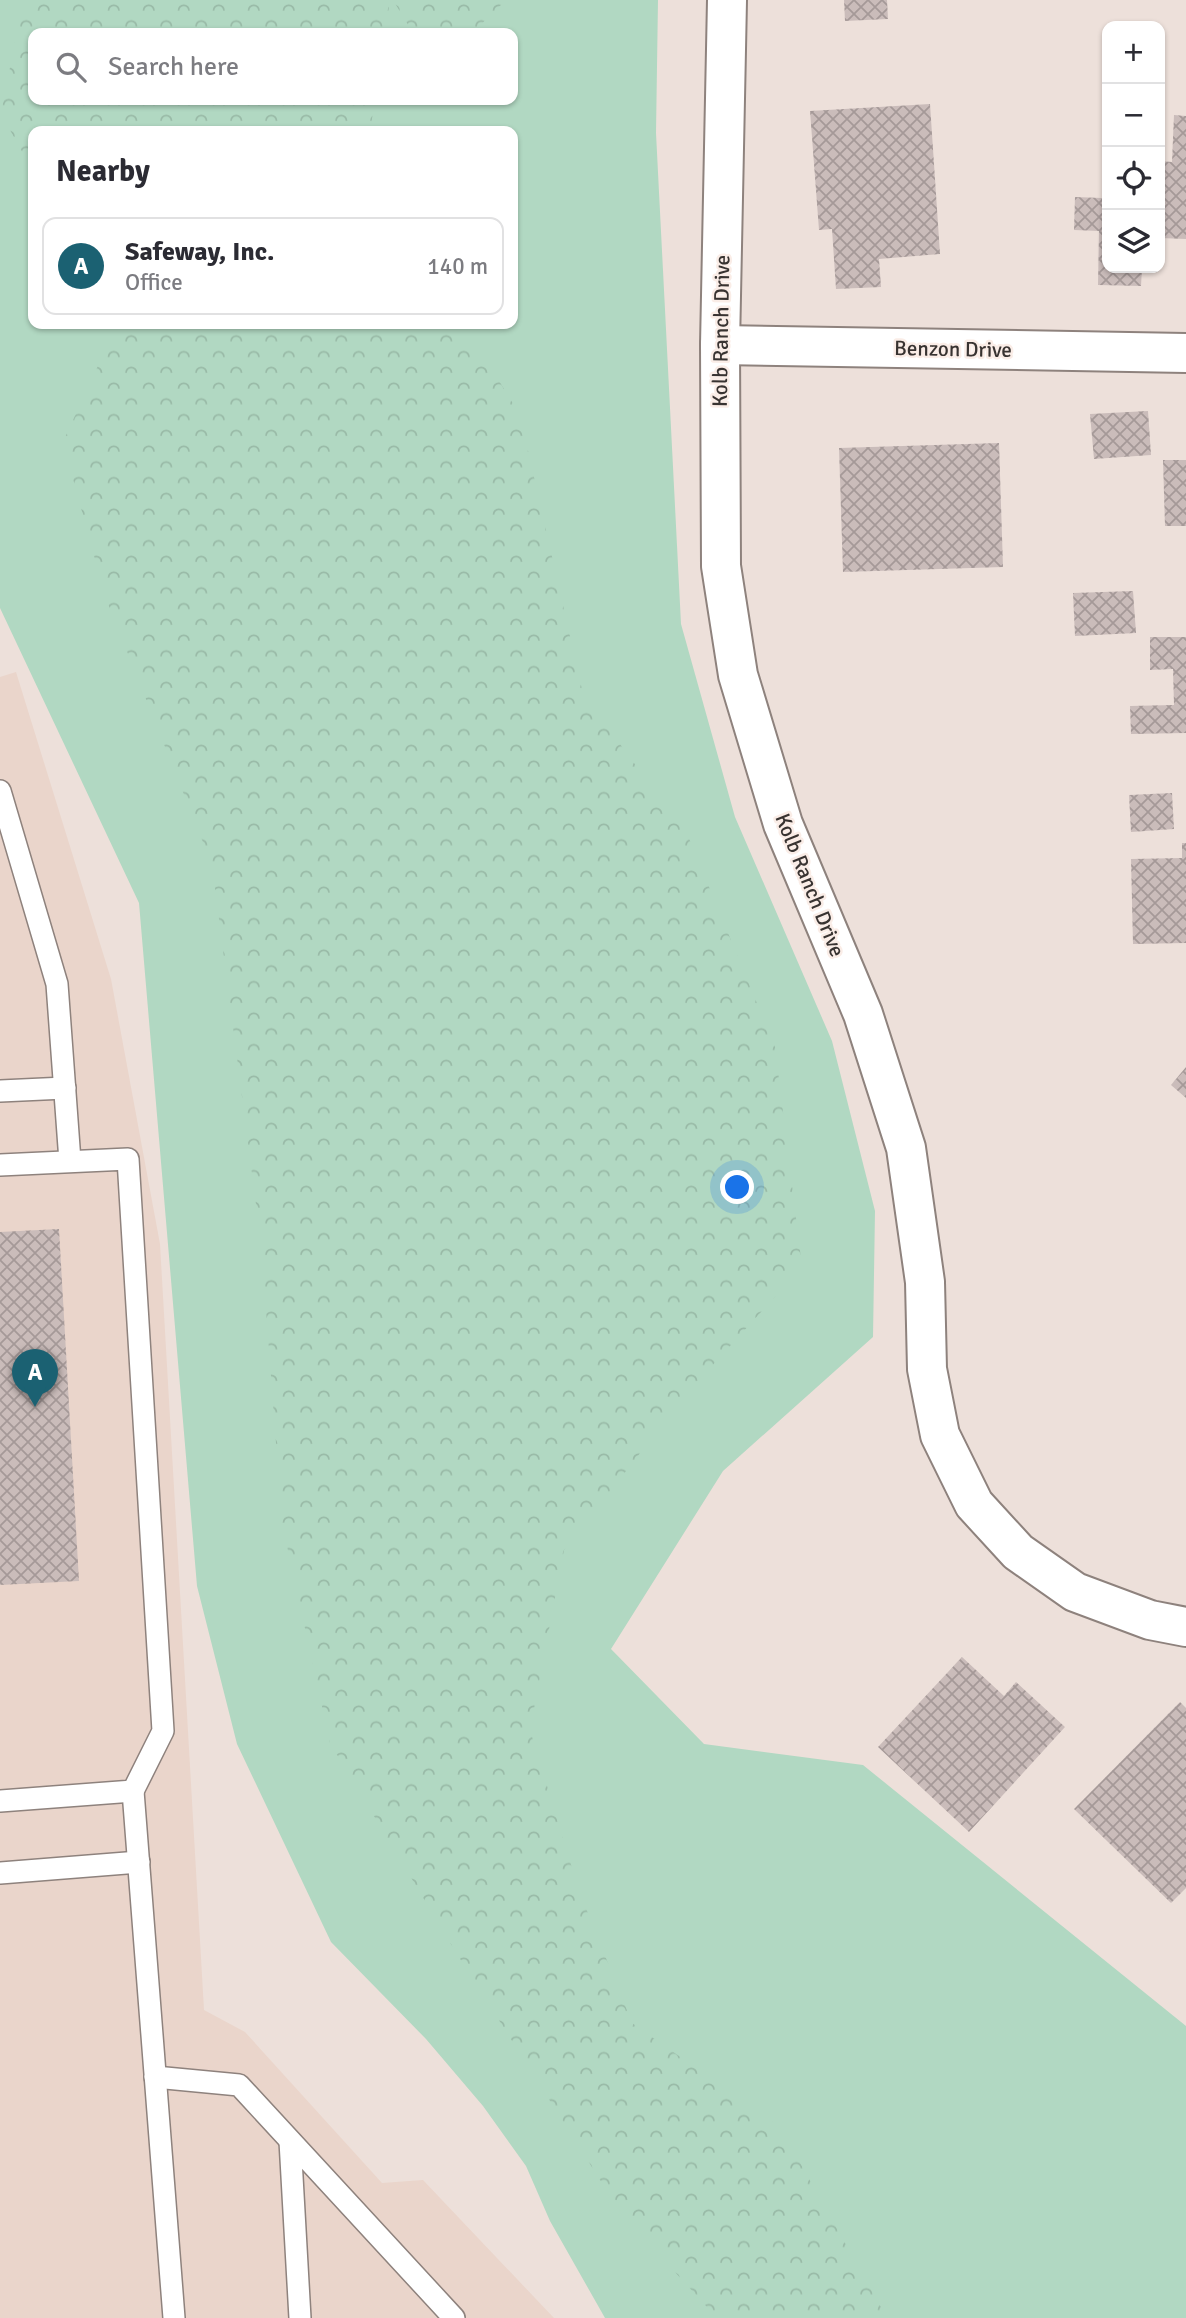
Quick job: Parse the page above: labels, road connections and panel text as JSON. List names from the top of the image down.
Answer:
{
  "streets": {
    "street": ["Kolb Ranch Drive", "Benzon Drive"]
  },
  "crossings": [
    ["Kolb Ranch Drive", "Benzon Drive"]
  ],
  "page": {
    "map_buttons": ["+", "−"],
    "search": "Search here",
    "heading": "Nearby",
    "list": [
      {
        "mark": "A",
        "name": "Safeway, Inc.",
        "note": "Office",
        "value": "140 m"
      }
    ],
    "pins": "A"
  }
}
